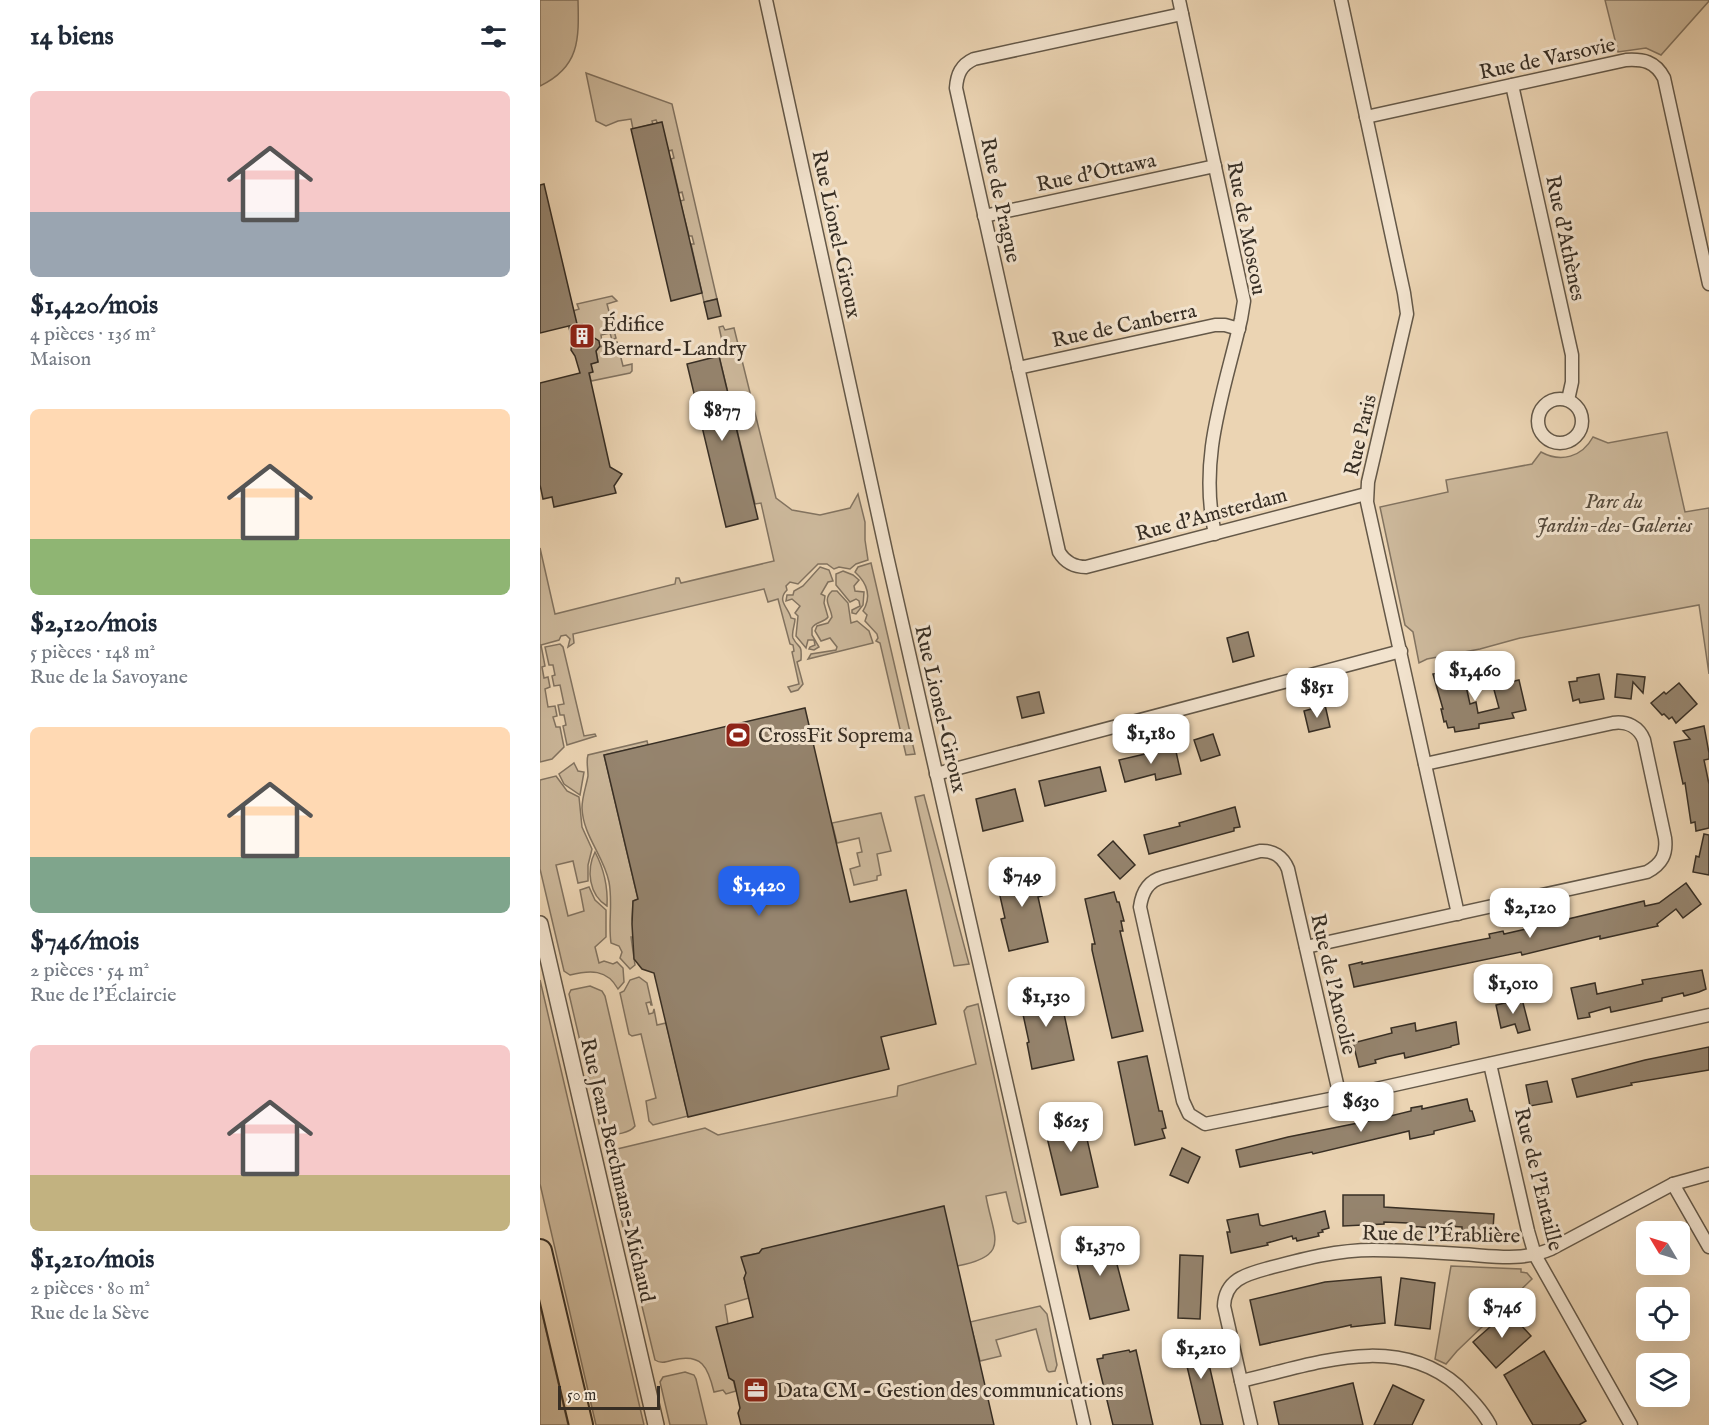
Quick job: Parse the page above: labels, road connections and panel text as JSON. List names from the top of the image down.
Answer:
{
  "streets": {
    "street": [
      "Rue de Varsovie",
      "Rue d'Ottawa",
      "Rue de Prague",
      "Rue de Moscou",
      "Rue Lionel-Giroux",
      "Rue d'Athènes",
      "Rue de Canberra",
      "Rue Paris",
      "Rue d'Amsterdam",
      "Rue de l'Ancolie",
      "Rue Jean-Berchmans-Michaud",
      "Rue de l'Entaille",
      "Rue de l'Érablière"
    ]
  },
  "crossings": [
    ["Rue de Varsovie", "Rue d'Athènes"],
    ["Rue de Varsovie", "Rue Paris"],
    ["Rue d'Ottawa", "Rue de Prague"],
    ["Rue d'Ottawa", "Rue de Moscou"],
    ["Rue de Prague", "Rue de Moscou"],
    ["Rue de Prague", "Rue de Canberra"],
    ["Rue de Prague", "Rue d'Amsterdam"],
    ["Rue de Moscou", "Rue de Canberra"],
    ["Rue de Moscou", "Rue d'Amsterdam"],
    ["Rue Paris", "Rue d'Amsterdam"],
    ["Rue de l'Entaille", "Rue de l'Érablière"]
  ],
  "parks": ["Parc du Jardin-des-Galeries"],
  "places": {
    "building": ["Édifice Bernard-Landry"],
    "sports": ["CrossFit Soprema"],
    "office": ["Data CM - Gestion des communications"]
  },
  "scale_bar": "50 m",
  "north": "top left",
  "page": {
    "heading": "14 biens",
    "list": [
      {
        "name": "$1,420/mois",
        "note": "4 pièces · 136 m² · Maison"
      },
      {
        "name": "$2,120/mois",
        "note": "5 pièces · 148 m² · Rue de la Savoyane"
      },
      {
        "name": "$746/mois",
        "note": "2 pièces · 54 m² · Rue de l'Éclaircie"
      },
      {
        "name": "$1,210/mois",
        "note": "2 pièces · 80 m² · Rue de la Sève"
      }
    ],
    "price": [
      "$877",
      "$1,460",
      "$851",
      "$1,180",
      "$749",
      "$1,420",
      "$2,120",
      "$1,010",
      "$1,130",
      "$630",
      "$625",
      "$1,370",
      "$746",
      "$1,210"
    ],
    "scale": "50 m"
  }
}
